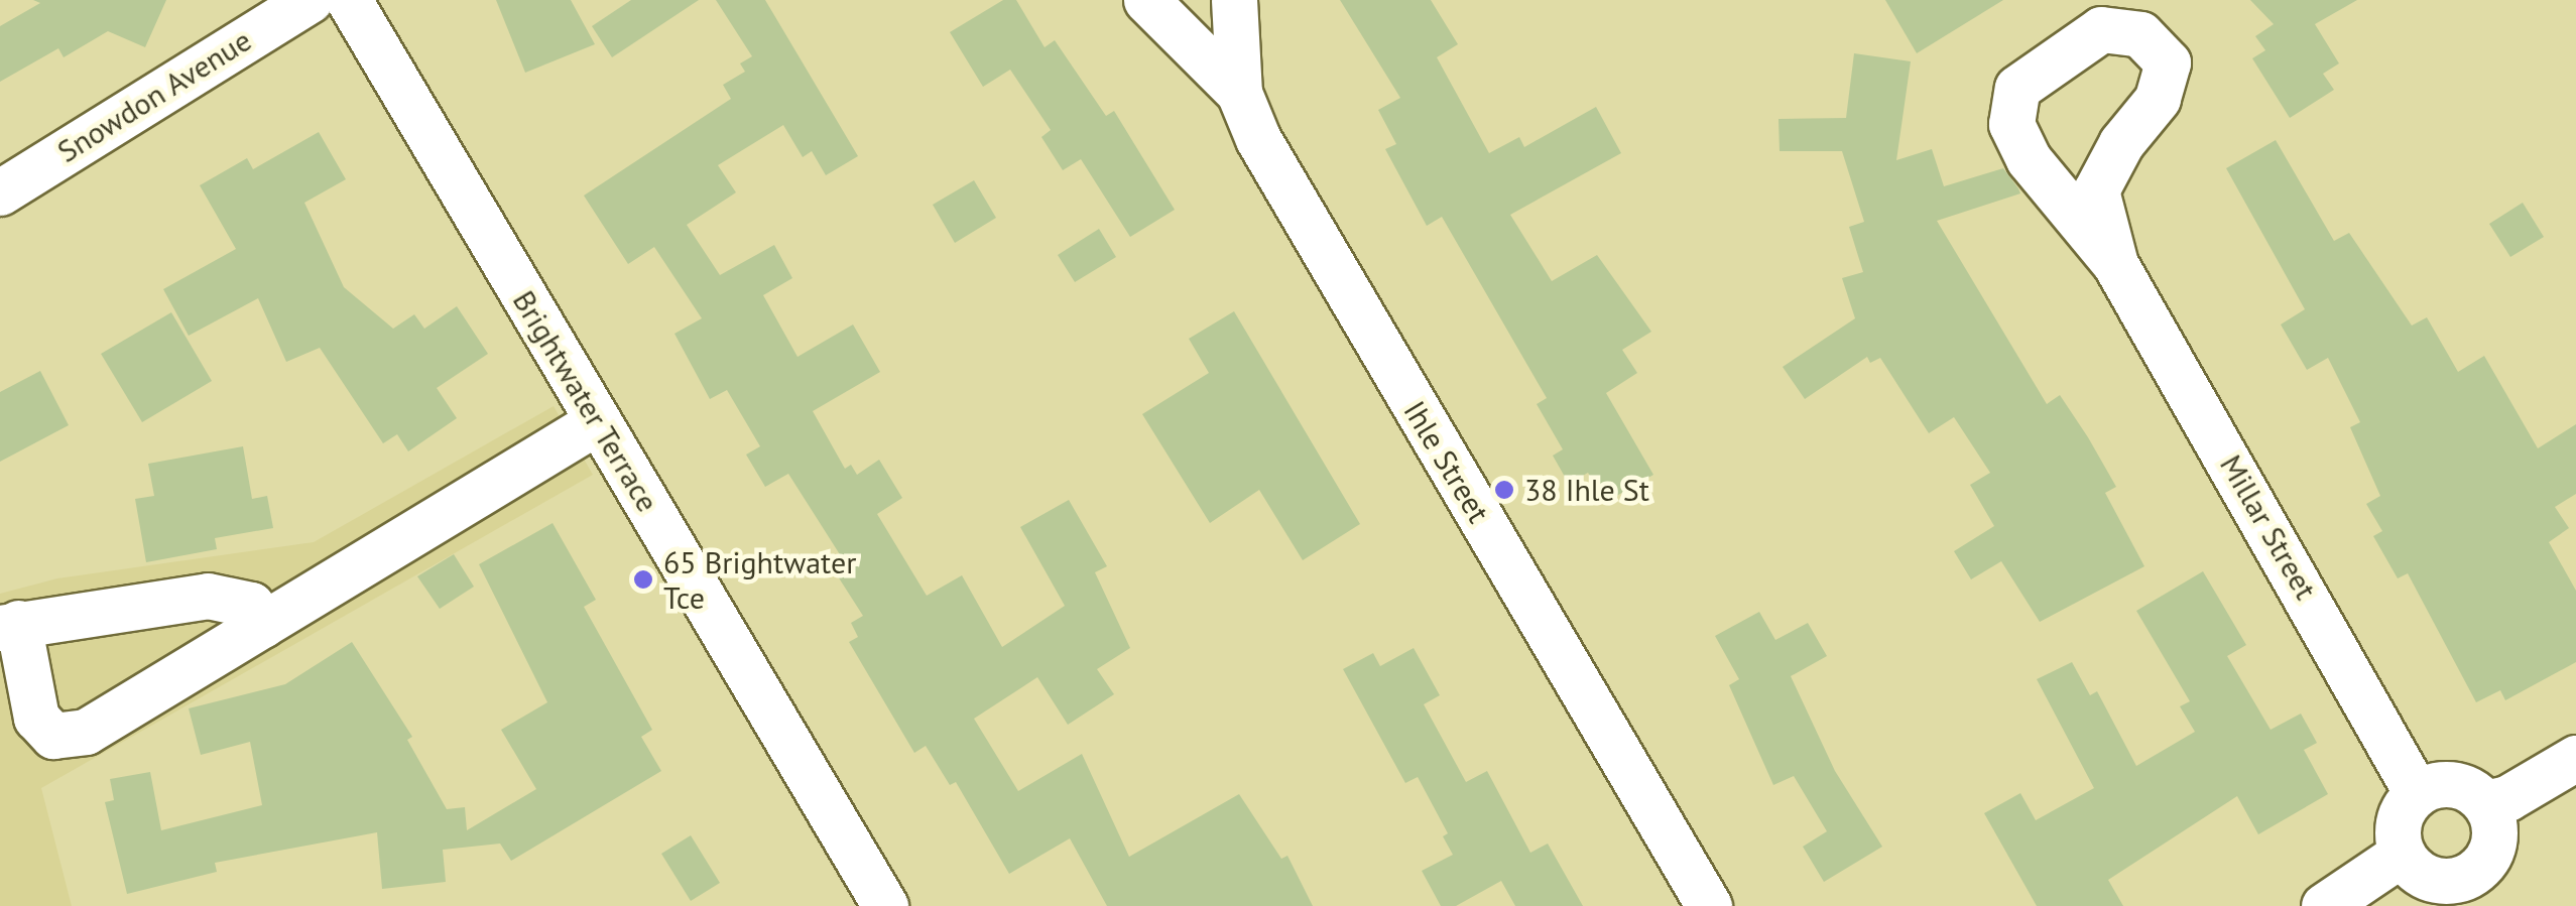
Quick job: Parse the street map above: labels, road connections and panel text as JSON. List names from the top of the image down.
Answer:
{
  "streets": {
    "street": [
      "Snowdon Avenue",
      "Brightwater Terrace",
      "Ihle Street",
      "Millar Street"
    ]
  },
  "places": ["38 Ihle St", "65 Brightwater Tce"]
}
